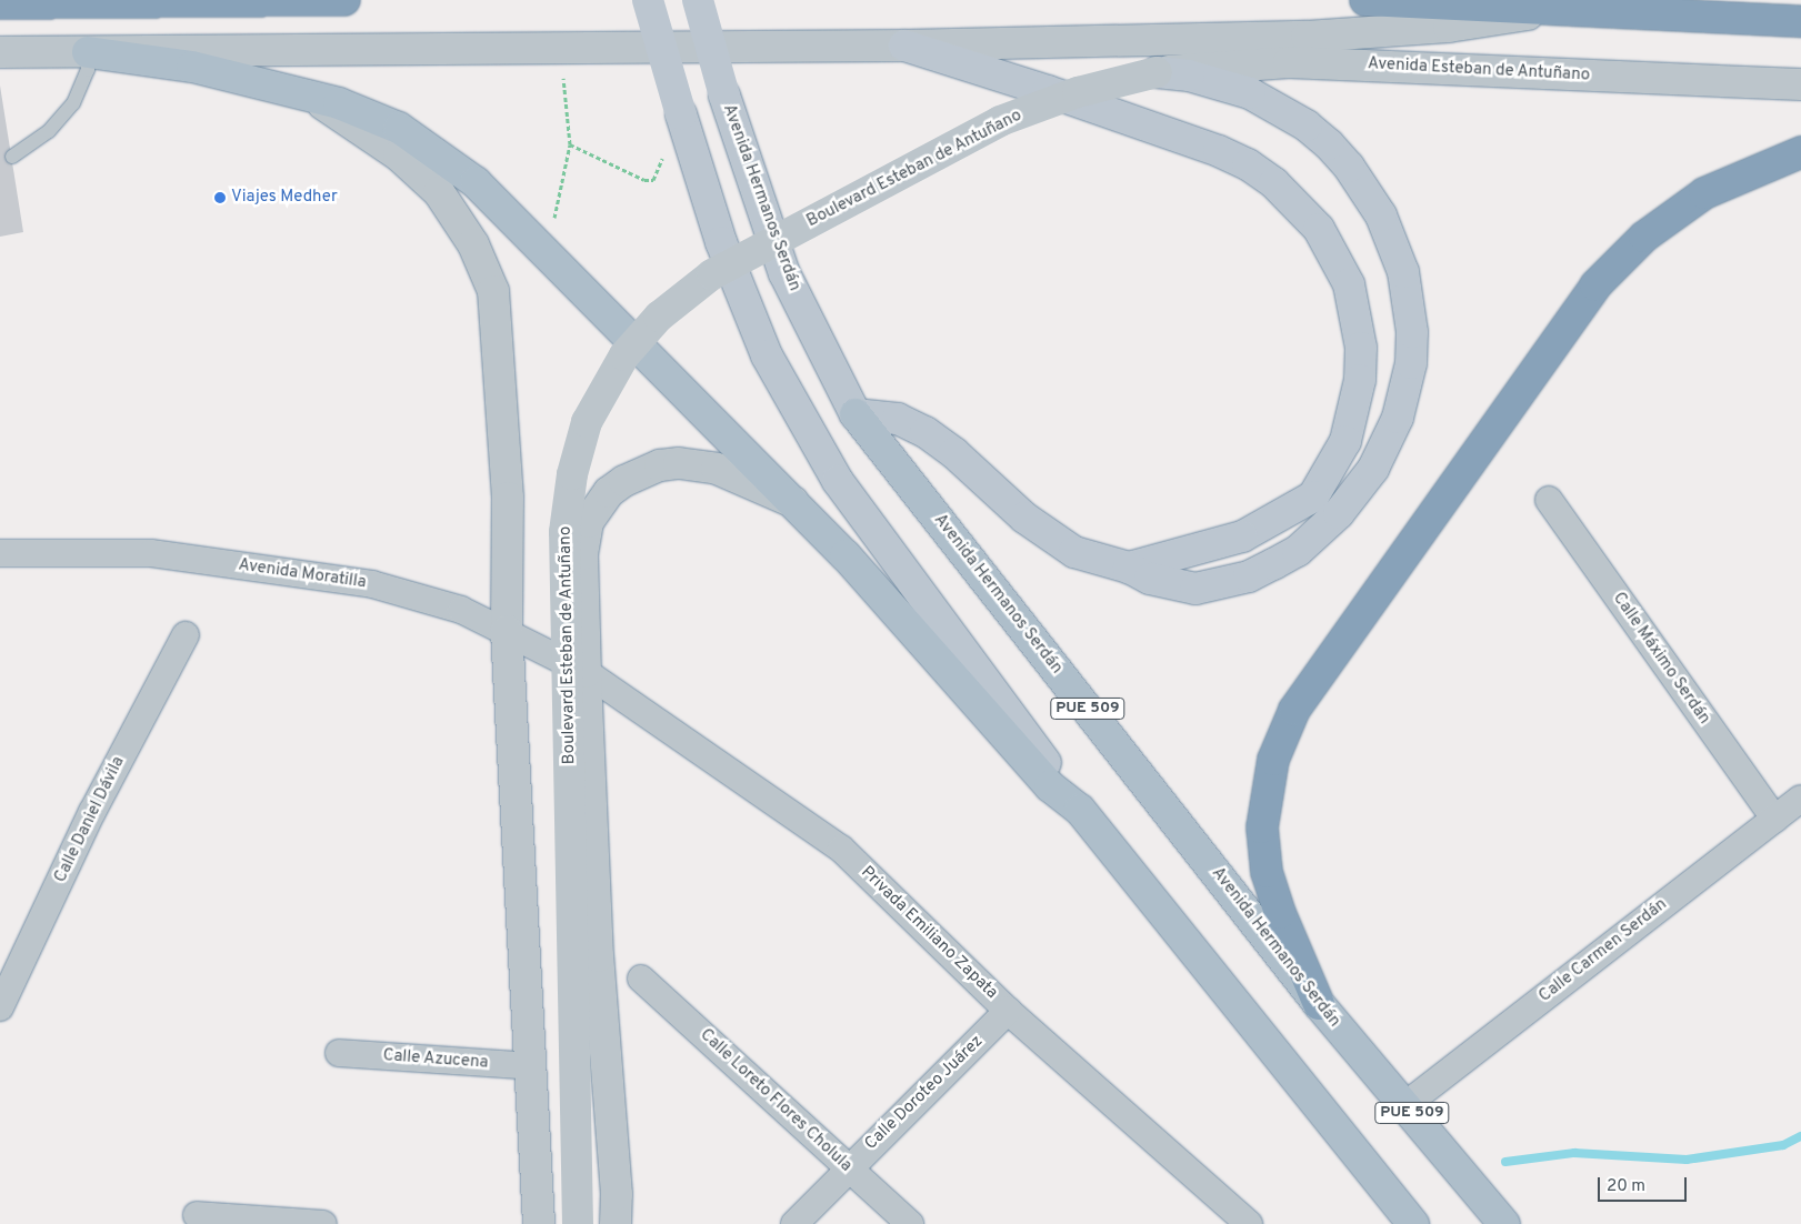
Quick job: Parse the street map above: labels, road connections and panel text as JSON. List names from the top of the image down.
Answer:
{
  "streets": {
    "main road": ["Avenida Hermanos Serdán", "PUE 509"],
    "street": [
      "Avenida Esteban de Antuñano",
      "Boulevard Esteban de Antuñano",
      "Avenida Moratilla",
      "Calle Máximo Serdán",
      "Calle Daniel Dávila",
      "Privada Emiliano Zapata",
      "Calle Carmen Serdán",
      "Calle Azucena",
      "Calle Doroteo Juárez",
      "Calle Loreto Flores Cholula"
    ]
  },
  "crossings": [
    ["Avenida Esteban de Antuñano", "Boulevard Esteban de Antuñano"],
    ["Avenida Hermanos Serdán", "Calle Carmen Serdán"],
    ["Avenida Moratilla", "Privada Emiliano Zapata"],
    ["Calle Máximo Serdán", "Calle Carmen Serdán"],
    ["Privada Emiliano Zapata", "Calle Doroteo Juárez"],
    ["Calle Doroteo Juárez", "Calle Loreto Flores Cholula"]
  ],
  "places": ["Viajes Medher"],
  "scale_bar": "20 m"
}
